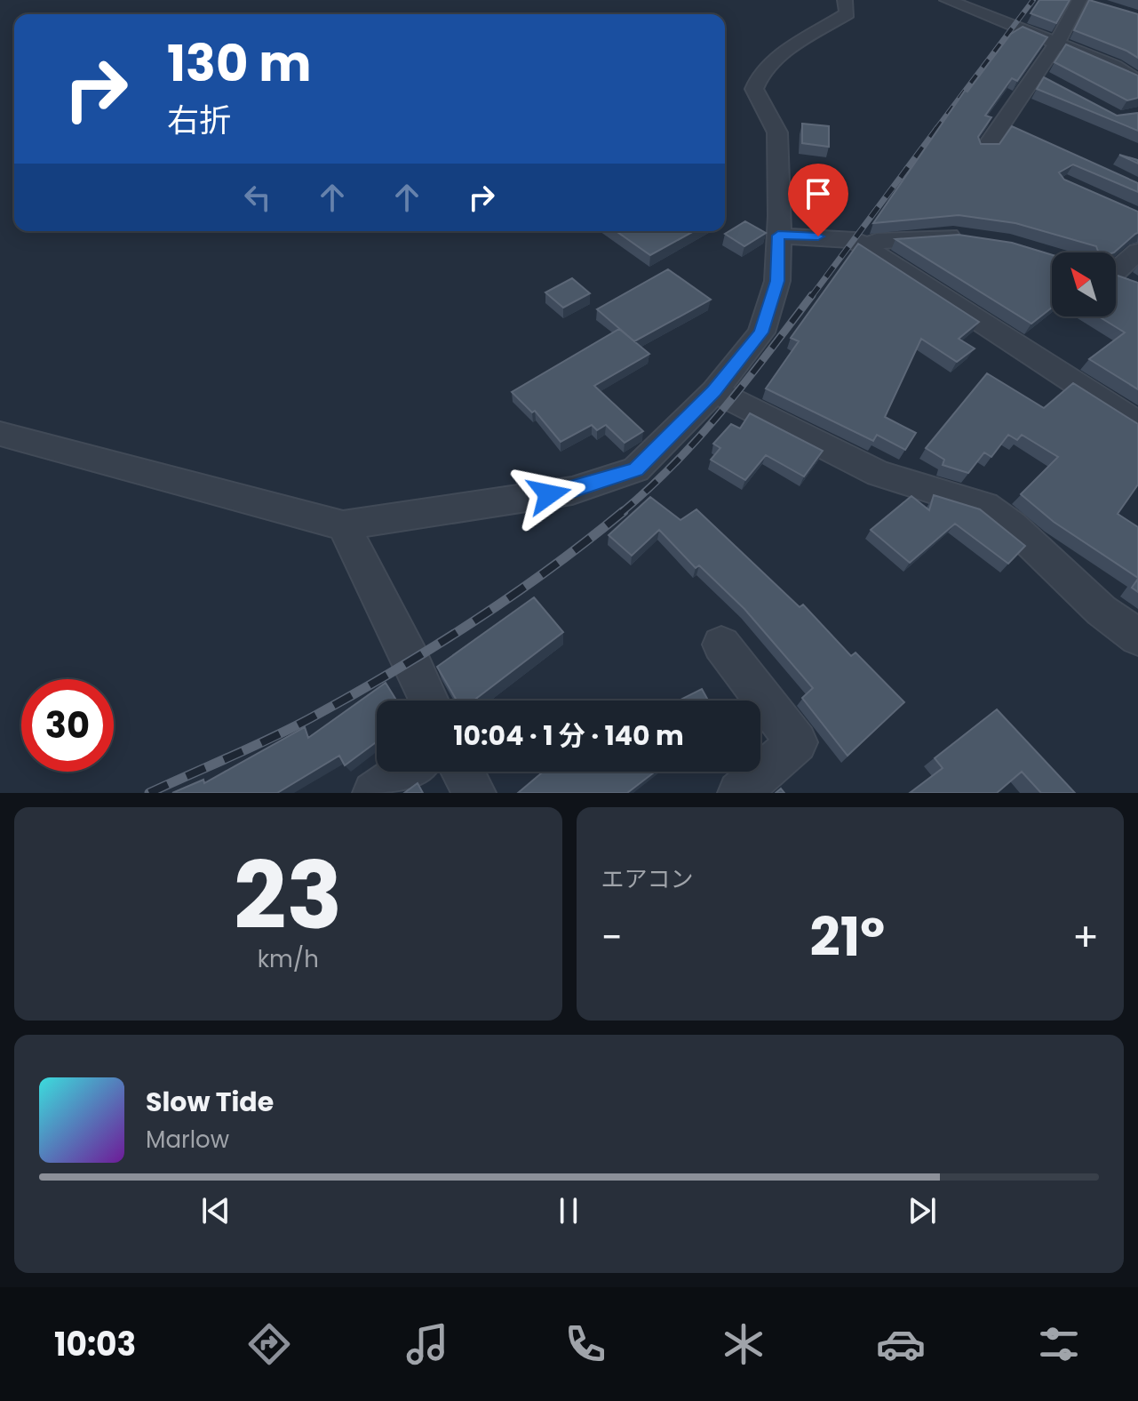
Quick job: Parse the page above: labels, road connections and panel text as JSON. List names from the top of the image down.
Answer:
{
  "north": "top left",
  "page": {
    "turn": ["130 m", "右折"],
    "limit": "30",
    "trip": "10:04 · 1 分 · 140 m",
    "tile": [
      ["23", "km/h"],
      "エアコン"
    ],
    "heat": ["−", "21°", "+"],
    "song": ["Slow Tide", "Marlow"],
    "tabs": "10:03"
  }
}
